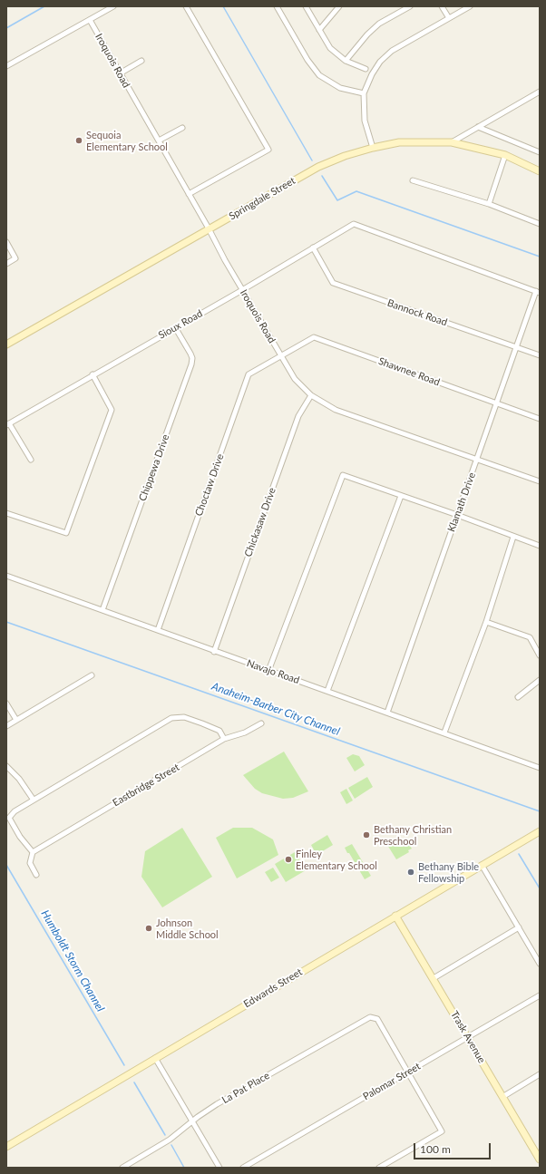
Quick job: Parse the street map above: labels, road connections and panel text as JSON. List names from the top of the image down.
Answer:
{
  "streets": {
    "street": [
      "Iroquois Road",
      "Springdale Street",
      "Bannock Road",
      "Sioux Road",
      "Shawnee Road",
      "Chippewa Drive",
      "Choctaw Drive",
      "Klamath Drive",
      "Chickasaw Drive",
      "Navajo Road",
      "Eastbridge Street",
      "Edwards Street",
      "Trask Avenue",
      "Palomar Street",
      "La Pat Place"
    ]
  },
  "crossings": [
    ["Iroquois Road", "Springdale Street"],
    ["Iroquois Road", "Sioux Road"],
    ["Iroquois Road", "Shawnee Road"],
    ["Iroquois Road", "Choctaw Drive"],
    ["Iroquois Road", "Klamath Drive"],
    ["Iroquois Road", "Chickasaw Drive"],
    ["Bannock Road", "Sioux Road"],
    ["Bannock Road", "Klamath Drive"],
    ["Sioux Road", "Chippewa Drive"],
    ["Sioux Road", "Klamath Drive"],
    ["Shawnee Road", "Choctaw Drive"],
    ["Shawnee Road", "Klamath Drive"],
    ["Chippewa Drive", "Navajo Road"],
    ["Choctaw Drive", "Navajo Road"],
    ["Klamath Drive", "Navajo Road"],
    ["Chickasaw Drive", "Navajo Road"],
    ["Edwards Street", "Trask Avenue"],
    ["Trask Avenue", "Palomar Street"],
    ["Palomar Street", "La Pat Place"]
  ],
  "water": ["Anaheim-Barber City Channel", "Humboldt Storm Channel"],
  "places": [
    "Sequoia Elementary School",
    "Bethany Christian Preschool",
    "Finley Elementary School",
    "Bethany Bible Fellowship",
    "Johnson Middle School"
  ],
  "scale_bar": "100 m"
}
